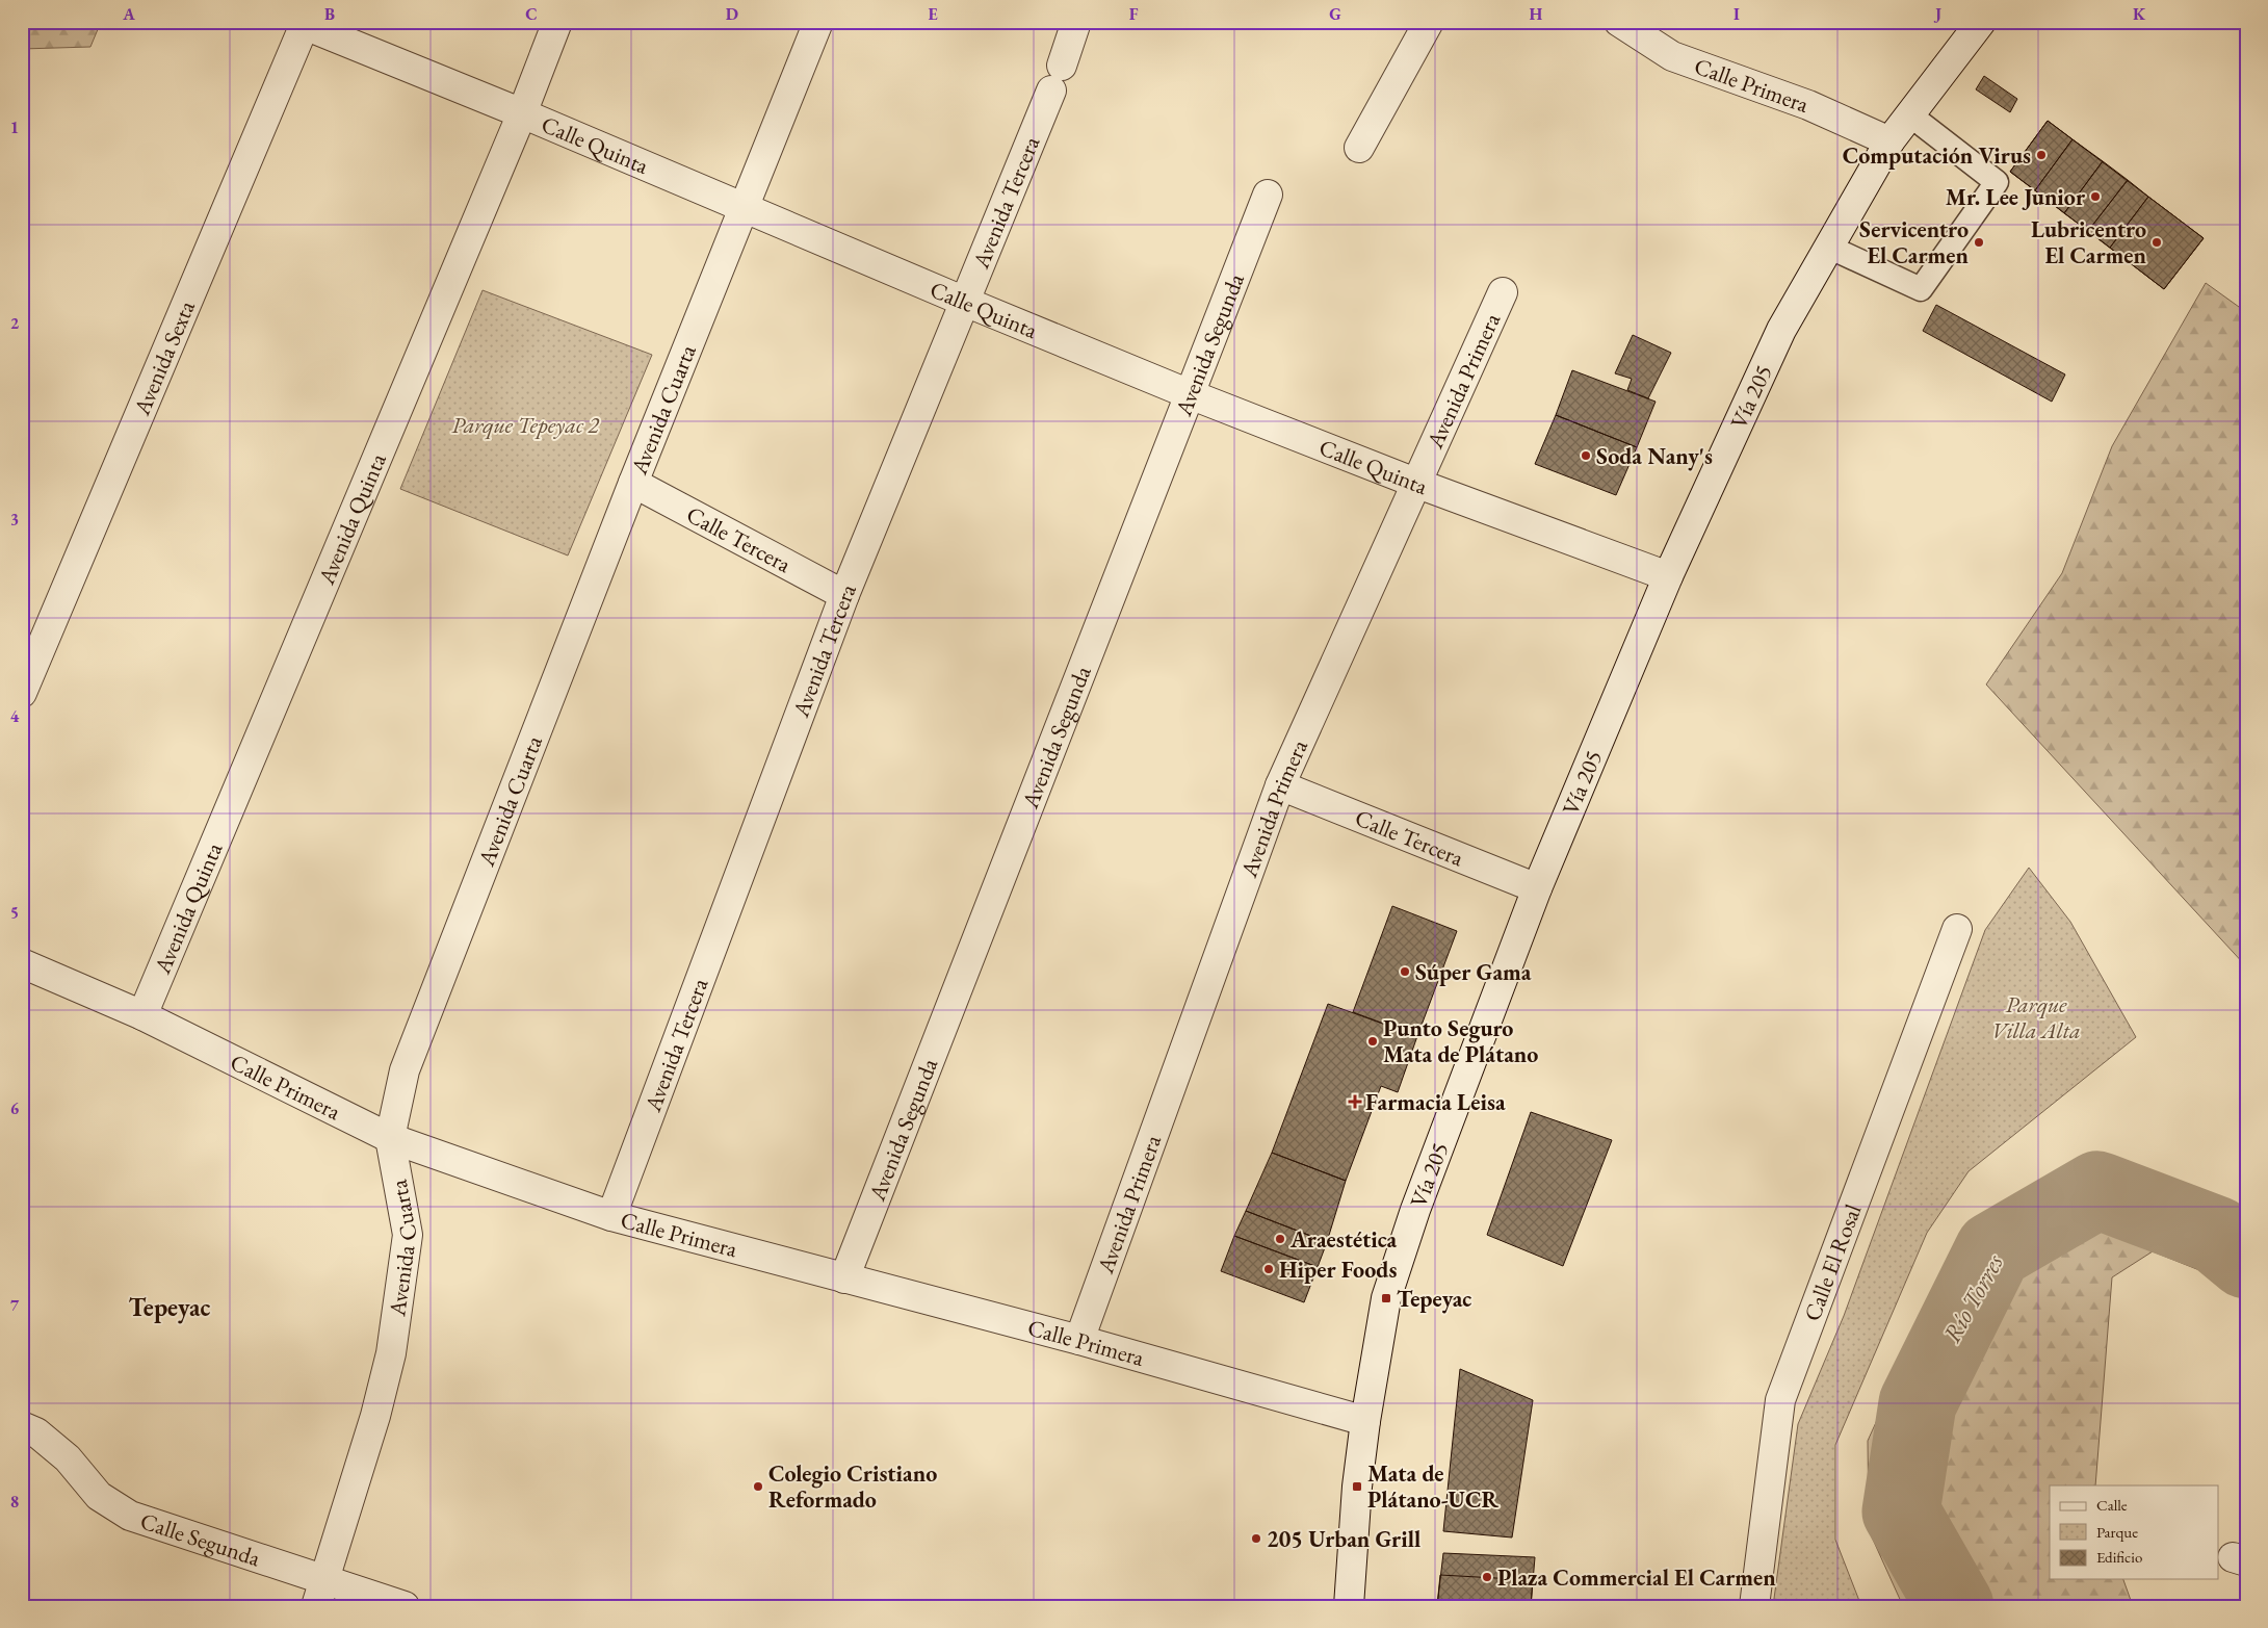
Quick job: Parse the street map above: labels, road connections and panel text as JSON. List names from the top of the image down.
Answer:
{
  "streets": {
    "street": [
      "Calle Primera",
      "Calle Quinta",
      "Avenida Tercera",
      "Avenida Segunda",
      "Avenida Sexta",
      "Avenida Primera",
      "Vía 205",
      "Avenida Cuarta",
      "Avenida Quinta",
      "Calle Tercera",
      "Calle El Rosal",
      "Calle Segunda"
    ]
  },
  "crossings": [
    ["Calle Primera", "Avenida Tercera"],
    ["Calle Primera", "Avenida Segunda"],
    ["Calle Primera", "Avenida Primera"],
    ["Calle Primera", "Vía 205"],
    ["Calle Primera", "Avenida Cuarta"],
    ["Calle Primera", "Avenida Quinta"],
    ["Calle Quinta", "Avenida Tercera"],
    ["Calle Quinta", "Avenida Segunda"],
    ["Calle Quinta", "Avenida Sexta"],
    ["Calle Quinta", "Avenida Primera"],
    ["Calle Quinta", "Vía 205"],
    ["Calle Quinta", "Avenida Cuarta"],
    ["Calle Quinta", "Avenida Quinta"],
    ["Avenida Tercera", "Calle Tercera"],
    ["Avenida Primera", "Calle Tercera"],
    ["Vía 205", "Calle Tercera"],
    ["Avenida Cuarta", "Calle Tercera"],
    ["Avenida Cuarta", "Calle Segunda"]
  ],
  "districts": ["Tepeyac"],
  "water": ["Río Torres"],
  "parks": ["Parque Tepeyac 2", "Parque Villa Alta"],
  "places": {
    "other": [
      "Computación Virus",
      "Mr. Lee Junior",
      "Servicentro El Carmen",
      "Lubricentro El Carmen",
      "Soda Nany's",
      "Súper Gama",
      "Punto Seguro Mata de Plátano",
      "Araestética",
      "Hiper Foods",
      "Colegio Cristiano Reformado",
      "205 Urban Grill",
      "Plaza Commercial El Carmen"
    ],
    "health": ["Farmacia Leisa"],
    "transit": ["Tepeyac", "Mata de Plátano-UCR"]
  },
  "legend": ["Calle", "Parque", "Edificio"],
  "grid": {
    "columns": [
      "A",
      "B",
      "C",
      "D",
      "E",
      "F",
      "G",
      "H",
      "I",
      "J",
      "K"
    ],
    "rows": [
      "1",
      "2",
      "3",
      "4",
      "5",
      "6",
      "7",
      "8"
    ]
  }
}
